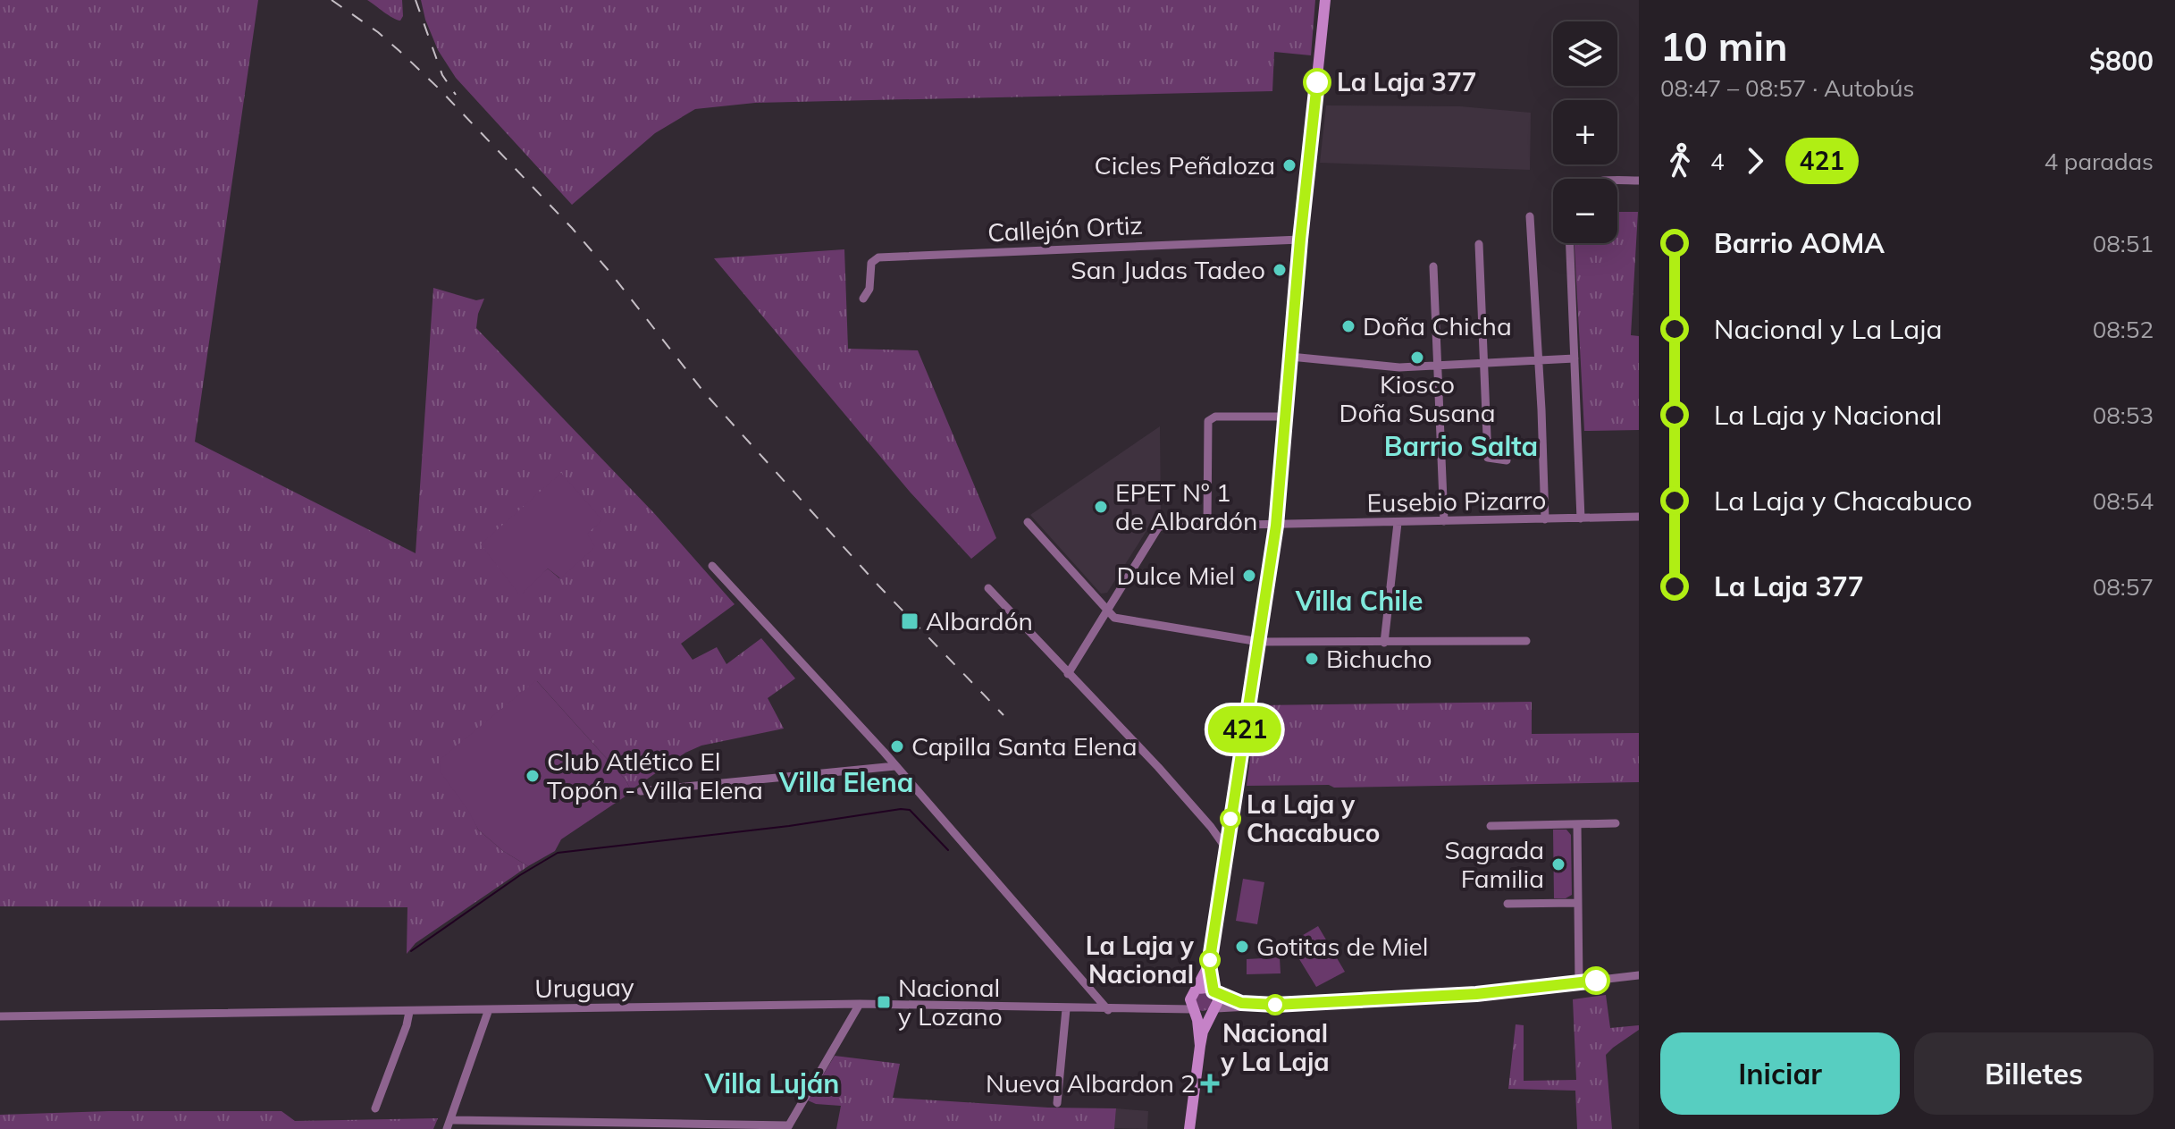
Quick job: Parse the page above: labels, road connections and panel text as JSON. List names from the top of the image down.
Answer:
{
  "streets": {
    "street": ["Callejón Ortiz", "Eusebio Pizarro", "Uruguay"]
  },
  "districts": [
    "Barrio Salta",
    "Villa Chile",
    "Villa Elena",
    "Villa Luján"
  ],
  "places": {
    "other": [
      "La Laja 377",
      "Cicles Peñaloza",
      "San Judas Tadeo",
      "Doña Chicha",
      "Kiosco Doña Susana",
      "EPET Nº 1 de Albardón",
      "Dulce Miel",
      "Bichucho",
      "Capilla Santa Elena",
      "Club Atlético El Topón - Villa Elena",
      "La Laja y Chacabuco",
      "Sagrada Familia",
      "Gotitas de Miel",
      "La Laja y Nacional",
      "Nacional y La Laja"
    ],
    "transit": ["Albardón", "Nacional y Lozano"],
    "health": ["Nueva Albardon 2"]
  },
  "lines": ["bus line 421"],
  "page": {
    "on_map": "421",
    "heading": ["10 min", "08:47 – 08:57 · Autobús", "$800"],
    "map_buttons": ["+", "−"],
    "legs": ["4", "421", "4 paradas"],
    "list": [
      {
        "name": "Barrio AOMA",
        "value": "08:51"
      },
      {
        "name": "Nacional y La Laja",
        "value": "08:52"
      },
      {
        "name": "La Laja y Nacional",
        "value": "08:53"
      },
      {
        "name": "La Laja y Chacabuco",
        "value": "08:54"
      },
      {
        "name": "La Laja 377",
        "value": "08:57"
      }
    ],
    "buttons": ["Iniciar", "Billetes"]
  }
}
